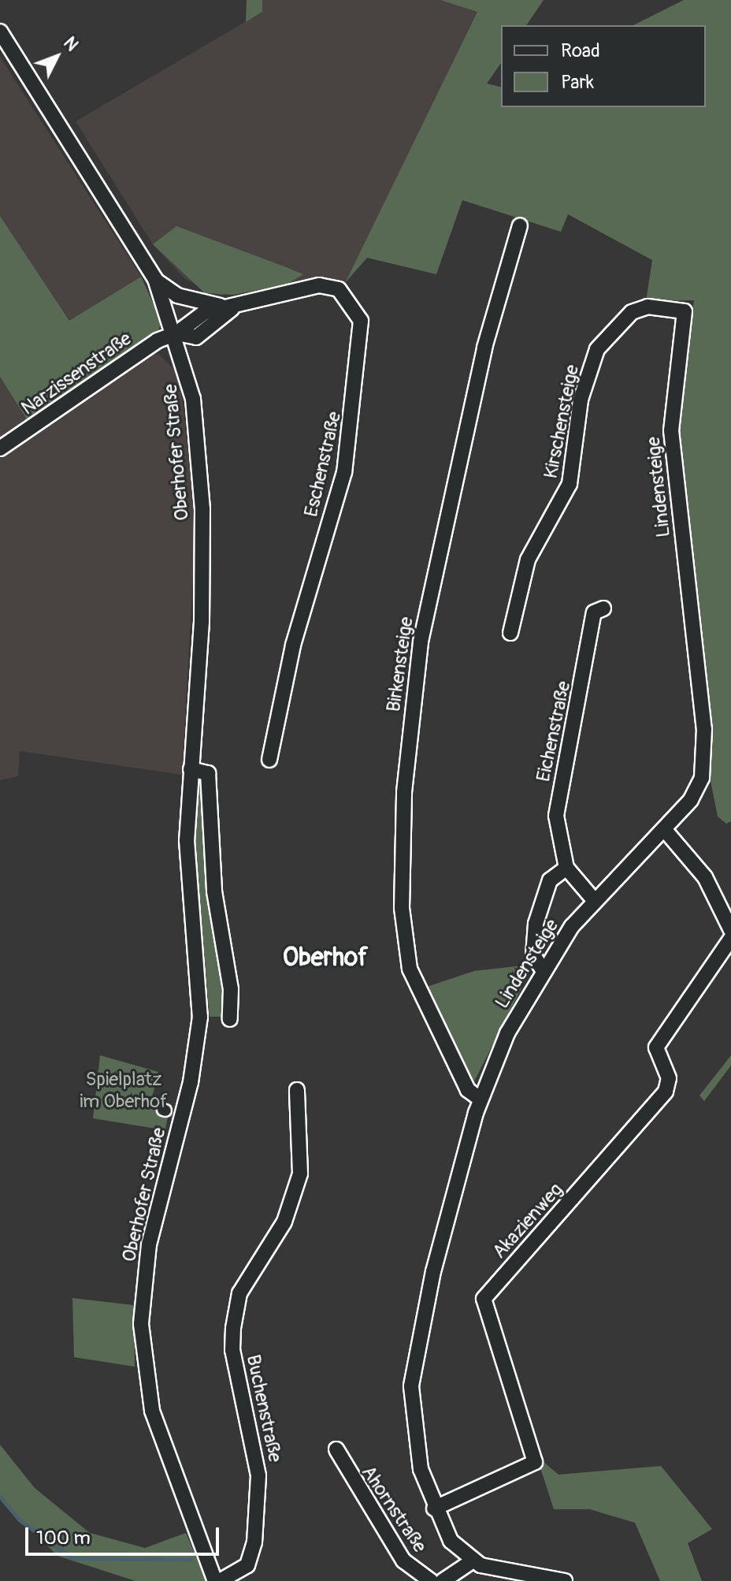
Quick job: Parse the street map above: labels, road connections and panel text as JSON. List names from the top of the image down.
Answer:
{
  "streets": {
    "street": [
      "Narzissenstraße",
      "Kirschensteige",
      "Oberhofer Straße",
      "Eschenstraße",
      "Lindensteige",
      "Birkensteige",
      "Eichenstraße",
      "Akazienweg",
      "Buchenstraße",
      "Ahornstraße"
    ]
  },
  "crossings": [
    ["Narzissenstraße", "Oberhofer Straße"],
    ["Narzissenstraße", "Eschenstraße"],
    ["Kirschensteige", "Lindensteige"],
    ["Oberhofer Straße", "Eschenstraße"],
    ["Oberhofer Straße", "Buchenstraße"],
    ["Lindensteige", "Birkensteige"],
    ["Lindensteige", "Eichenstraße"],
    ["Lindensteige", "Akazienweg"]
  ],
  "districts": ["Oberhof"],
  "parks": ["Spielplatz im Oberhof"],
  "legend": ["Road", "Park"],
  "scale_bar": "100 m",
  "north": "top right"
}
